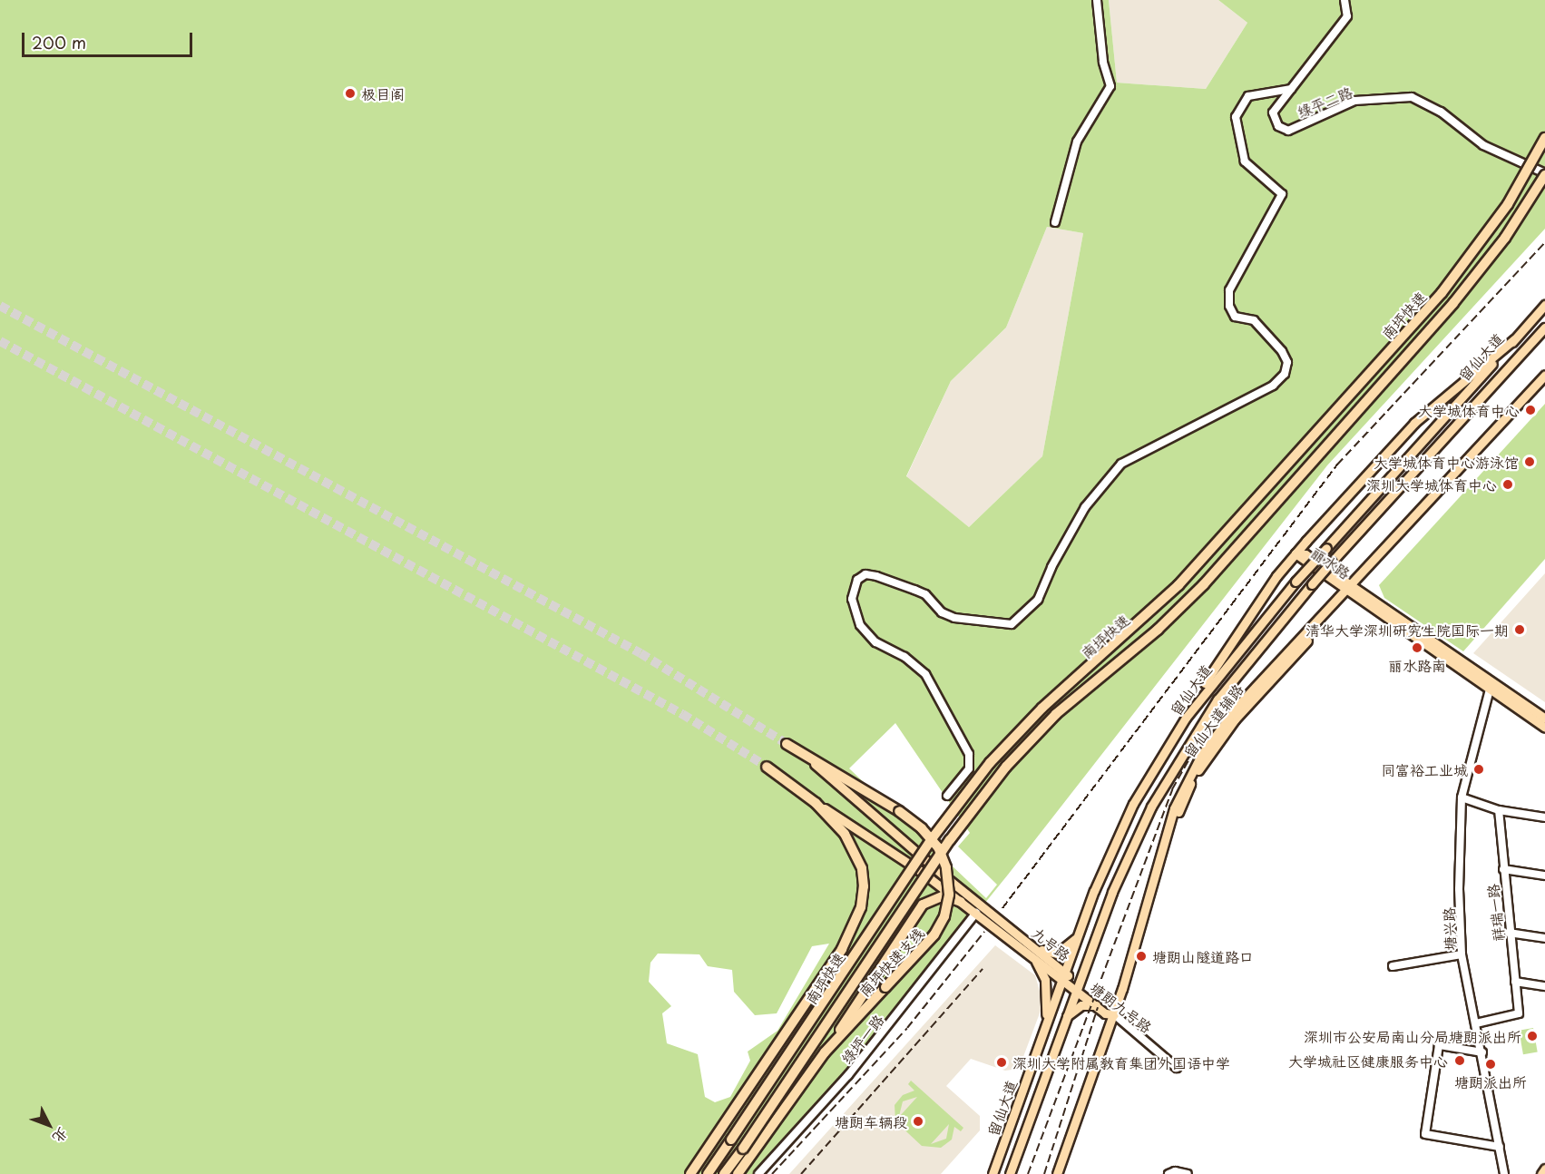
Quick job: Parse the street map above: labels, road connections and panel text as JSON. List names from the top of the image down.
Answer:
{
  "streets": {
    "highway": ["南坪快速", "南坪快速支线"],
    "main road": [
      "留仙大道",
      "丽水路",
      "留仙大道辅路",
      "九号路",
      "塘朗九号路"
    ],
    "street": [
      "绿平二路",
      "祥瑞一路",
      "塘兴路",
      "绿坪一路"
    ]
  },
  "crossings": [
    ["绿平二路", "南坪快速"],
    ["留仙大道", "留仙大道辅路"],
    ["留仙大道", "九号路"],
    ["留仙大道", "塘朗九号路"],
    ["丽水路", "留仙大道辅路"],
    ["丽水路", "塘兴路"],
    ["留仙大道辅路", "塘朗九号路"],
    ["祥瑞一路", "塘兴路"],
    ["九号路", "南坪快速支线"],
    ["九号路", "塘朗九号路"],
    ["九号路", "绿坪一路"]
  ],
  "places": [
    "极目阁",
    "大学城体育中心",
    "大学城体育中心游泳馆",
    "深圳大学城体育中心",
    "清华大学深圳研究生院国际一期",
    "丽水路南",
    "同富裕工业城",
    "塘朗山隧道路口",
    "深圳市公安局南山分局塘朗派出所",
    "大学城社区健康服务中心",
    "深圳大学附属教育集团外国语中学",
    "塘朗派出所",
    "塘朗车辆段"
  ],
  "scale_bar": "200 m",
  "north": "bottom right"
}
